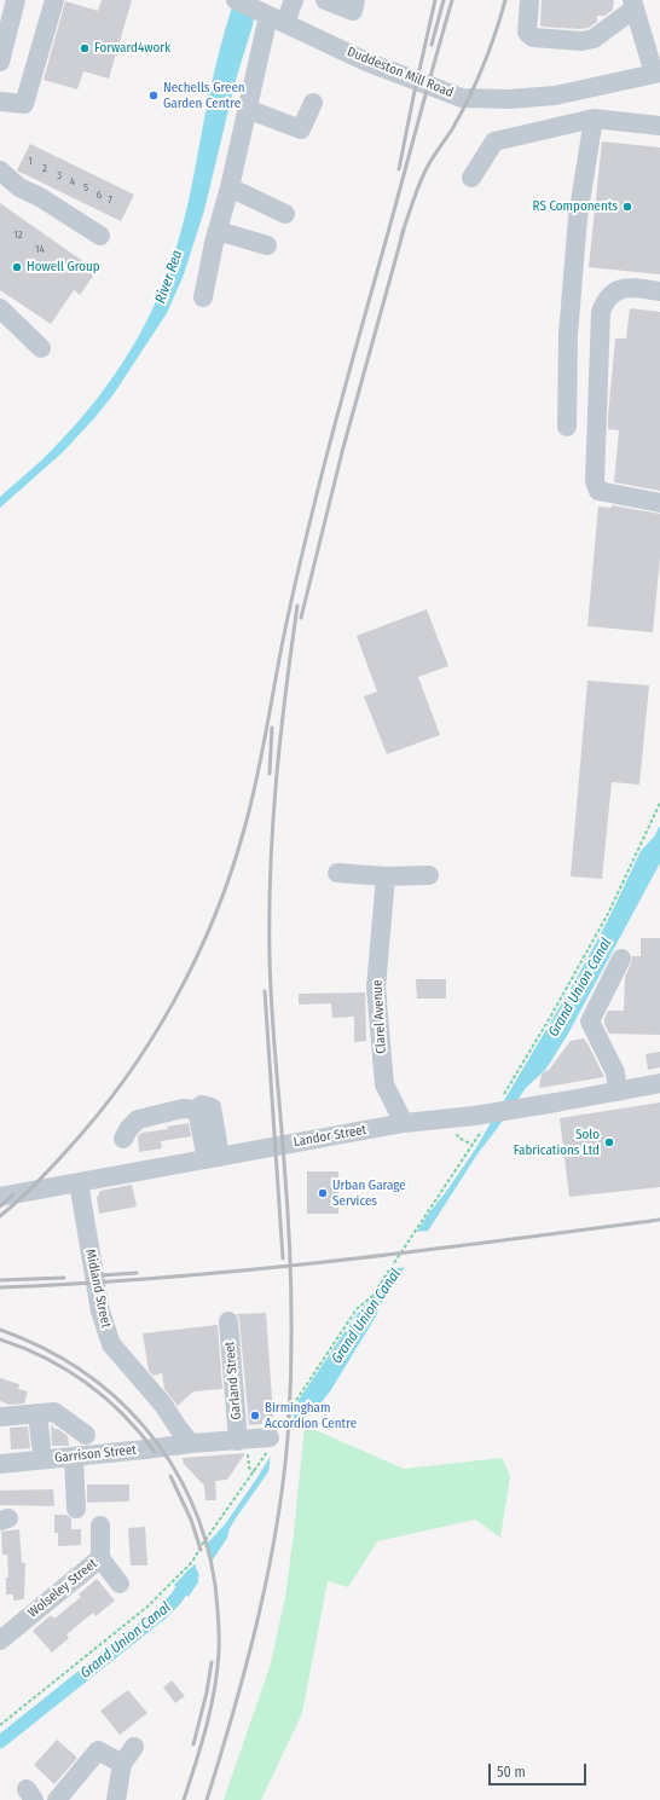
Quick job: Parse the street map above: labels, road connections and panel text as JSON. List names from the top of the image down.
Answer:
{
  "streets": {
    "street": [
      "Duddeston Mill Road",
      "Clarel Avenue",
      "Landor Street",
      "Midland Street",
      "Garland Street",
      "Garrison Street",
      "Wolseley Street"
    ]
  },
  "crossings": [
    ["Clarel Avenue", "Landor Street"],
    ["Landor Street", "Midland Street"],
    ["Midland Street", "Garrison Street"],
    ["Garland Street", "Garrison Street"]
  ],
  "water": ["River Rea", "Grand Union Canal"],
  "places": [
    "Forward4work",
    "Nechells Green Garden Centre",
    "RS Components",
    "Howell Group",
    "Solo Fabrications Ltd",
    "Urban Garage Services",
    "Birmingham Accordion Centre"
  ],
  "house_numbers": [
    "1",
    "2",
    "3",
    "4",
    "5",
    "6",
    "7",
    "12",
    "14"
  ],
  "scale_bar": "50 m"
}
